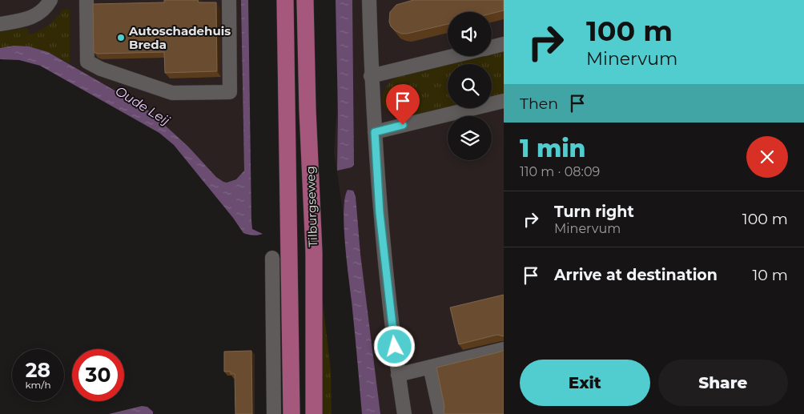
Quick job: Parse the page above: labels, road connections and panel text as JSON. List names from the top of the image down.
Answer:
{
  "streets": {
    "main road": ["Tilburgseweg"]
  },
  "water": ["Oude Leij"],
  "places": ["Autoschadehuis Breda"],
  "page": {
    "turn": ["100 m", "Minervum"],
    "then": "Then",
    "heading": ["1 min", "110 m · 08:09"],
    "list": [
      {
        "name": "Turn right",
        "note": "Minervum",
        "value": "100 m"
      },
      {
        "name": "Arrive at destination",
        "value": "10 m"
      }
    ],
    "speed": "28 km/h",
    "limit": "30",
    "buttons": ["Exit", "Share"]
  }
}
